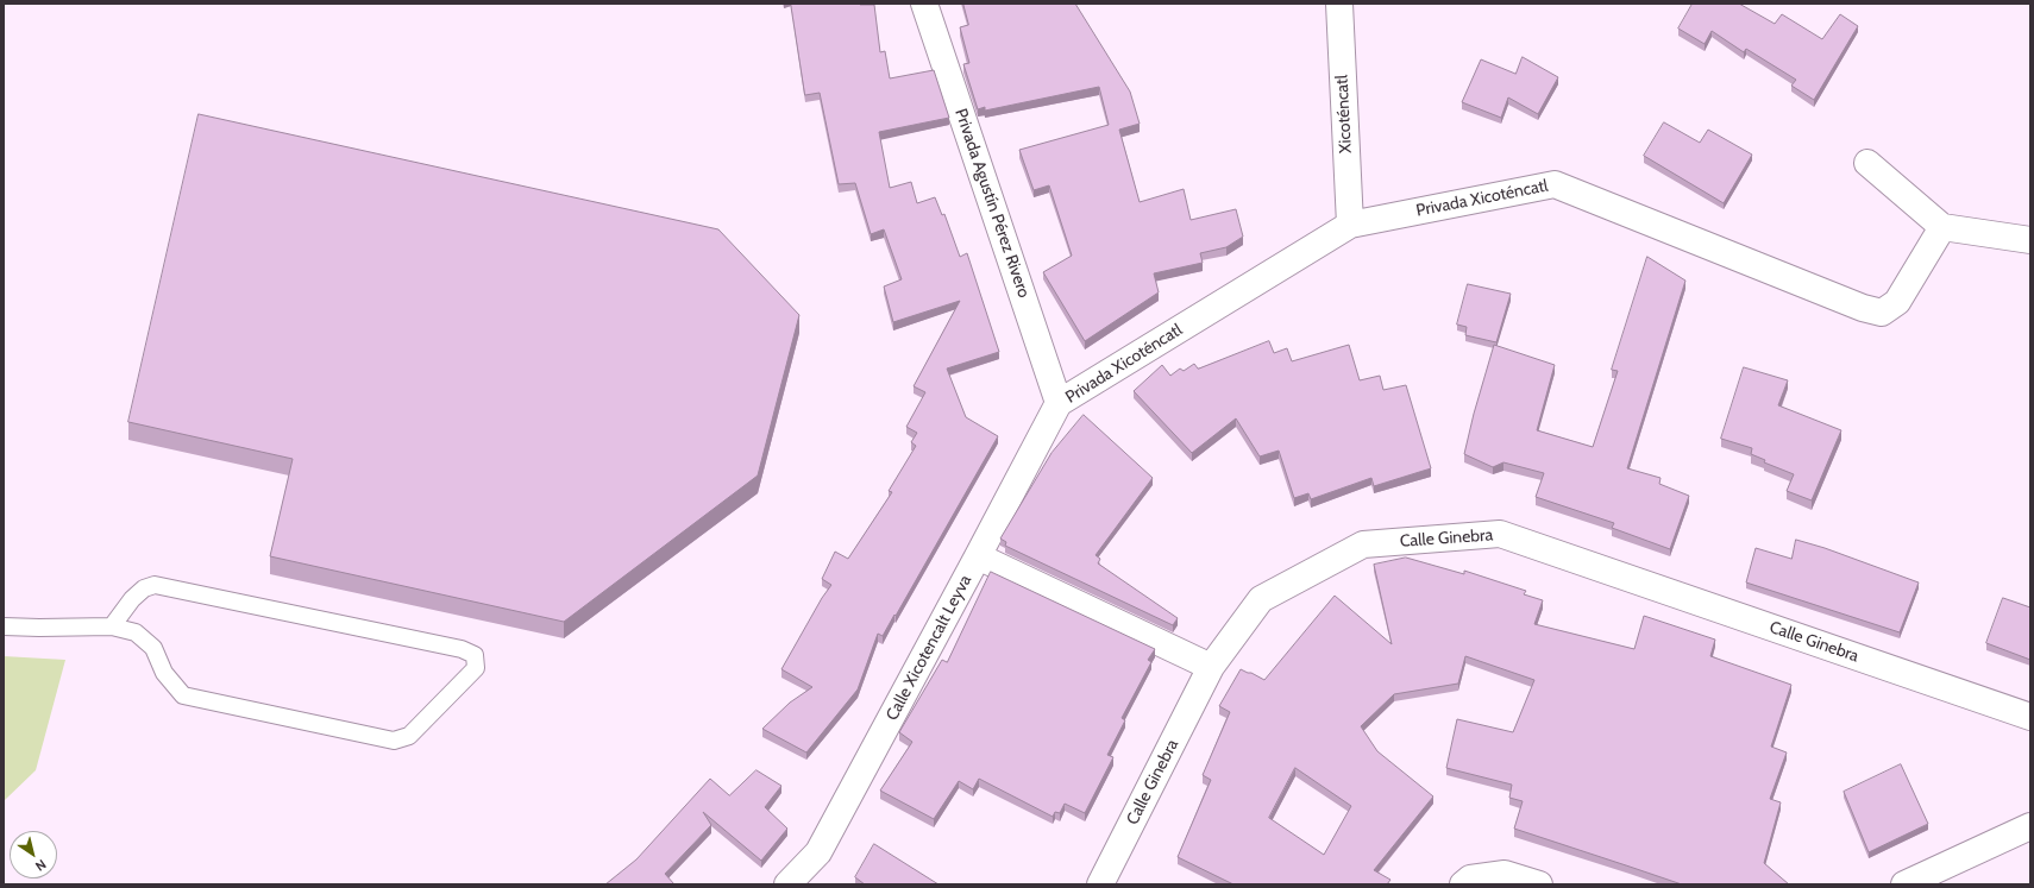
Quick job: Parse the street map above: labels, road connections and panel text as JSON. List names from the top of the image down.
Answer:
{
  "streets": {
    "street": [
      "Xicoténcatl",
      "Privada Xicoténcatl",
      "Privada Agustín Pérez Rivero",
      "Calle Ginebra",
      "Calle Xicotencalt Leyva"
    ]
  },
  "crossings": [
    ["Xicoténcatl", "Privada Xicoténcatl"],
    ["Privada Xicoténcatl", "Privada Agustín Pérez Rivero"],
    ["Privada Xicoténcatl", "Calle Xicotencalt Leyva"],
    ["Privada Agustín Pérez Rivero", "Calle Xicotencalt Leyva"]
  ],
  "north": "bottom right"
}
